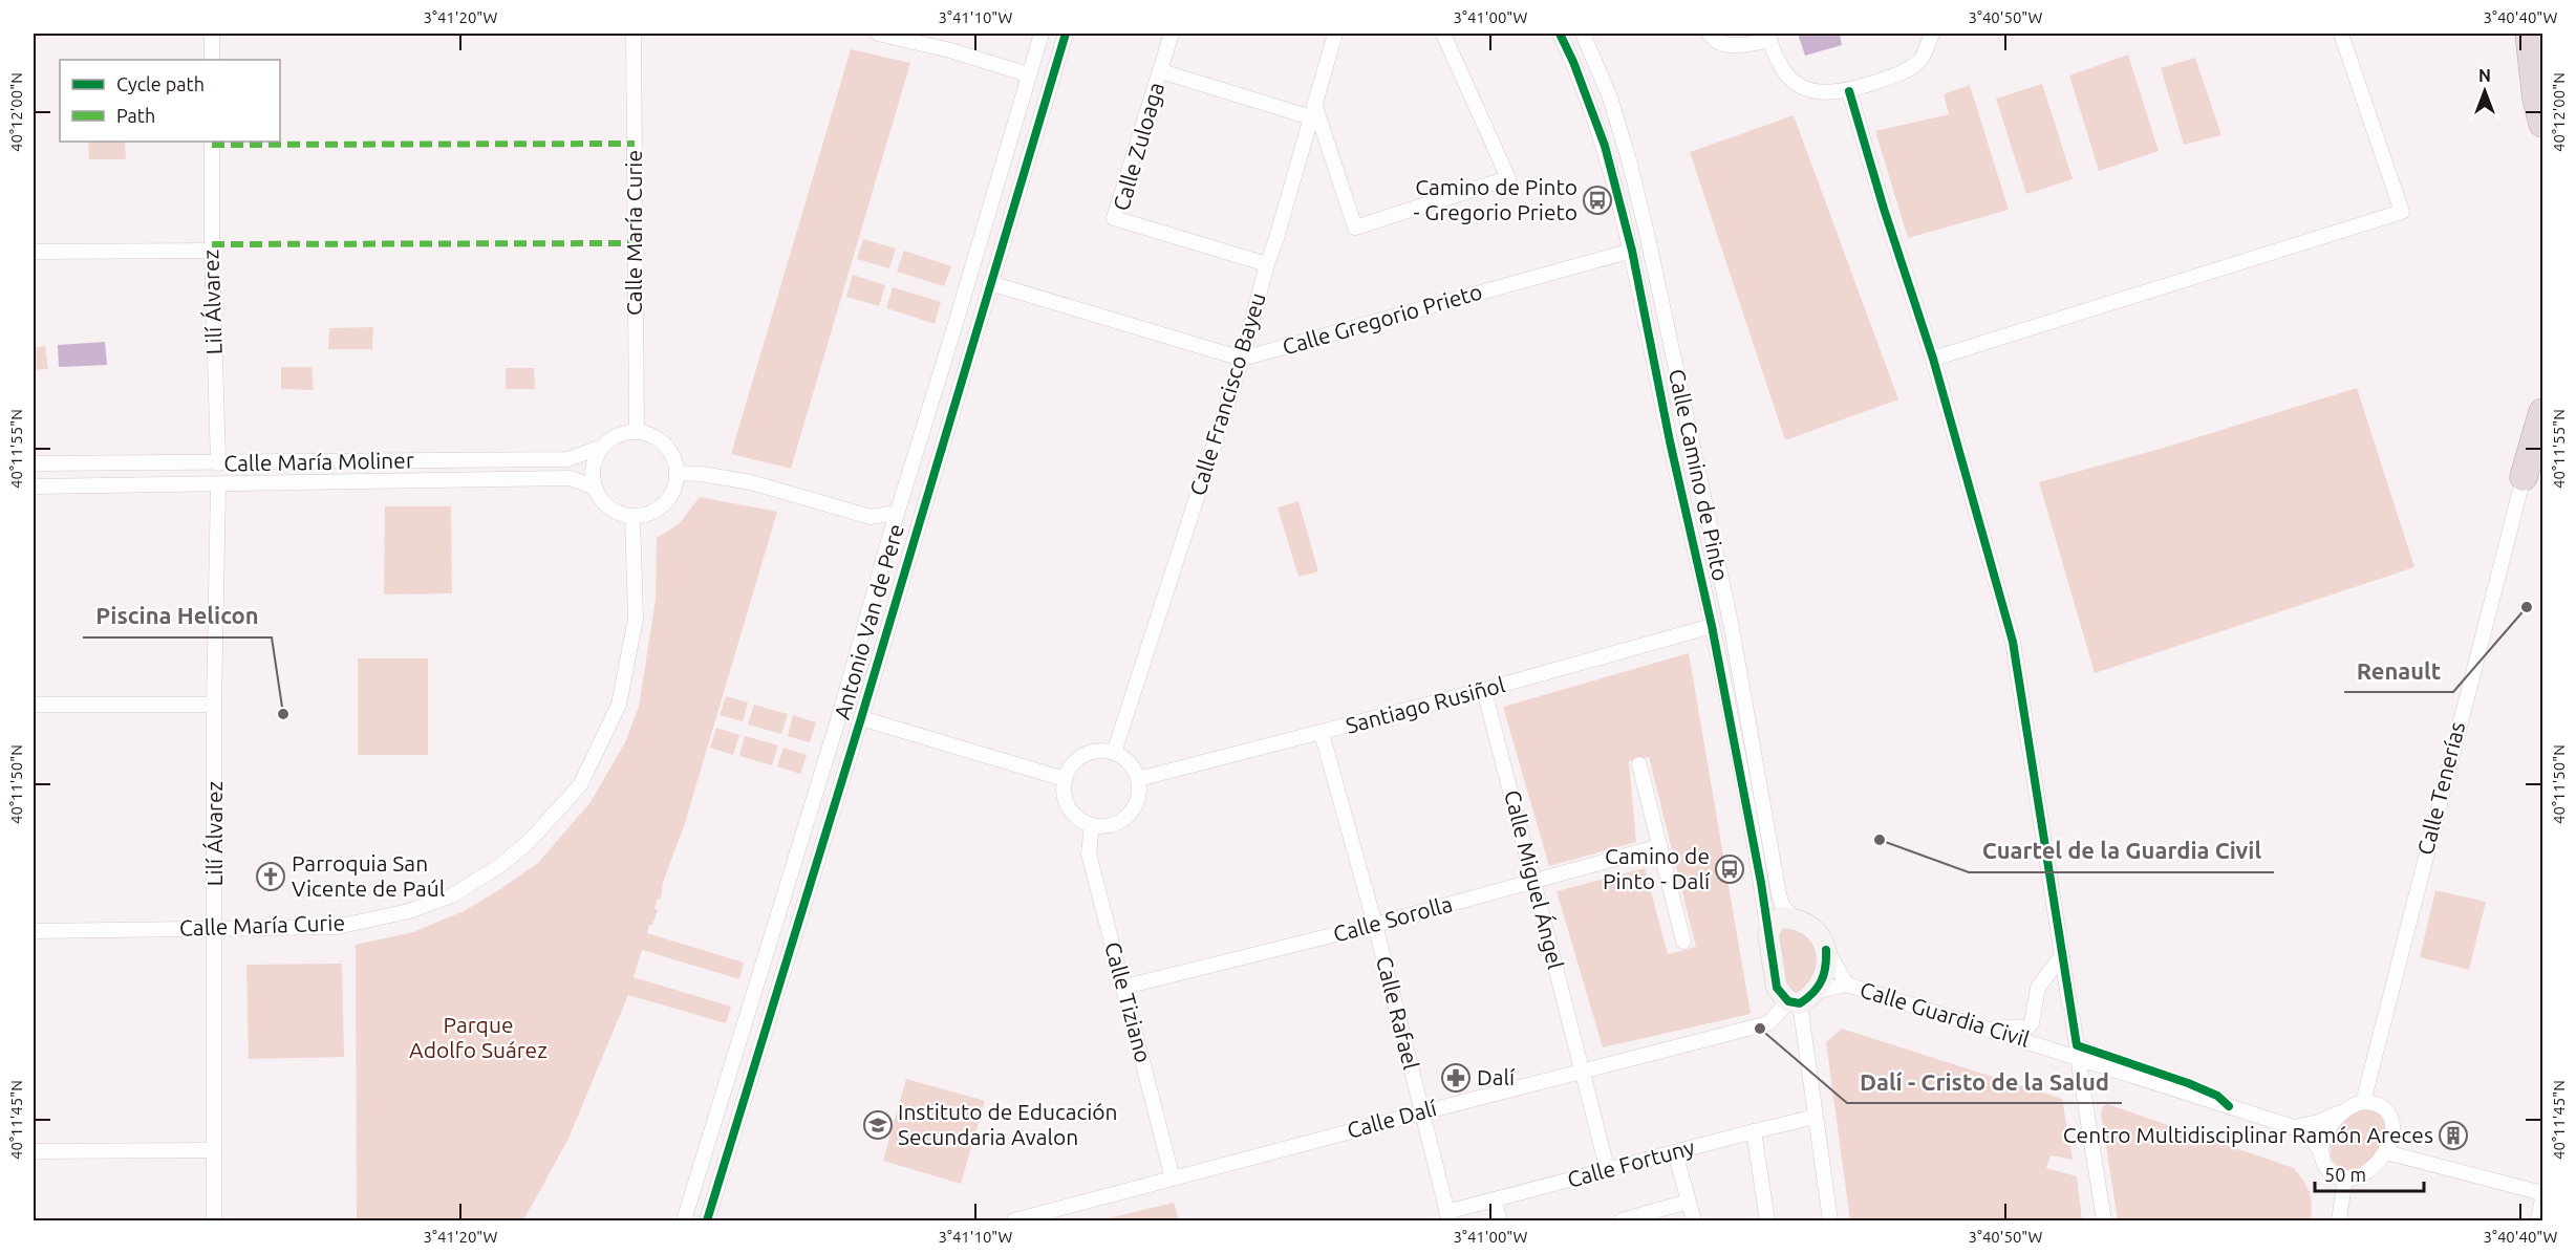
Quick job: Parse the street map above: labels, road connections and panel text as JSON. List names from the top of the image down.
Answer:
{
  "streets": {
    "street": [
      "Calle Zuloaga",
      "Calle María Curie",
      "Lilí Álvarez",
      "Calle Gregorio Prieto",
      "Calle Francisco Bayeu",
      "Calle María Moliner",
      "Calle Camino de Pinto",
      "Antonio Van de Pere",
      "Santiago Rusiñol",
      "Calle Tenerías",
      "Calle Miguel Ángel",
      "Calle Sorolla",
      "Calle Tiziano",
      "Calle Rafael",
      "Calle Guardia Civil",
      "Calle Dalí",
      "Calle Fortuny"
    ]
  },
  "crossings": [
    ["Calle Zuloaga", "Calle Francisco Bayeu"],
    ["Calle María Curie", "Lilí Álvarez"],
    ["Calle María Curie", "Calle María Moliner"],
    ["Lilí Álvarez", "Calle María Moliner"],
    ["Calle Gregorio Prieto", "Calle Francisco Bayeu"],
    ["Calle Gregorio Prieto", "Calle Camino de Pinto"],
    ["Calle Francisco Bayeu", "Santiago Rusiñol"],
    ["Calle Francisco Bayeu", "Calle Tiziano"],
    ["Calle Camino de Pinto", "Santiago Rusiñol"],
    ["Calle Camino de Pinto", "Calle Dalí"],
    ["Santiago Rusiñol", "Calle Miguel Ángel"],
    ["Santiago Rusiñol", "Calle Tiziano"],
    ["Santiago Rusiñol", "Calle Rafael"],
    ["Calle Tenerías", "Calle Guardia Civil"],
    ["Calle Miguel Ángel", "Calle Sorolla"],
    ["Calle Miguel Ángel", "Calle Dalí"],
    ["Calle Miguel Ángel", "Calle Fortuny"],
    ["Calle Sorolla", "Calle Tiziano"],
    ["Calle Sorolla", "Calle Rafael"],
    ["Calle Tiziano", "Calle Dalí"],
    ["Calle Rafael", "Calle Dalí"],
    ["Calle Rafael", "Calle Fortuny"]
  ],
  "parks": ["Parque Adolfo Suárez"],
  "places": {
    "bus stop": ["Camino de Pinto - Gregorio Prieto", "Camino de Pinto - Dalí"],
    "other": [
      "Renault",
      "Piscina Helicon",
      "Cuartel de la Guardia Civil",
      "Dalí - Cristo de la Salud"
    ],
    "church": ["Parroquia San Vicente de Paúl"],
    "pharmacy": ["Dalí"],
    "school or university": ["Instituto de Educación Secundaria Avalon"],
    "building": ["Centro Multidisciplinar Ramón Areces"]
  },
  "legend": ["Cycle path", "Path"],
  "scale_bar": "50 m",
  "north": "top",
  "coordinates": [
    "3°41'20\"W",
    "3°41'10\"W",
    "3°41'00\"W",
    "3°40'50\"W",
    "3°40'40\"W",
    "40°12'00\"N",
    "40°11'55\"N",
    "40°11'50\"N",
    "40°11'45\"N"
  ]
}
